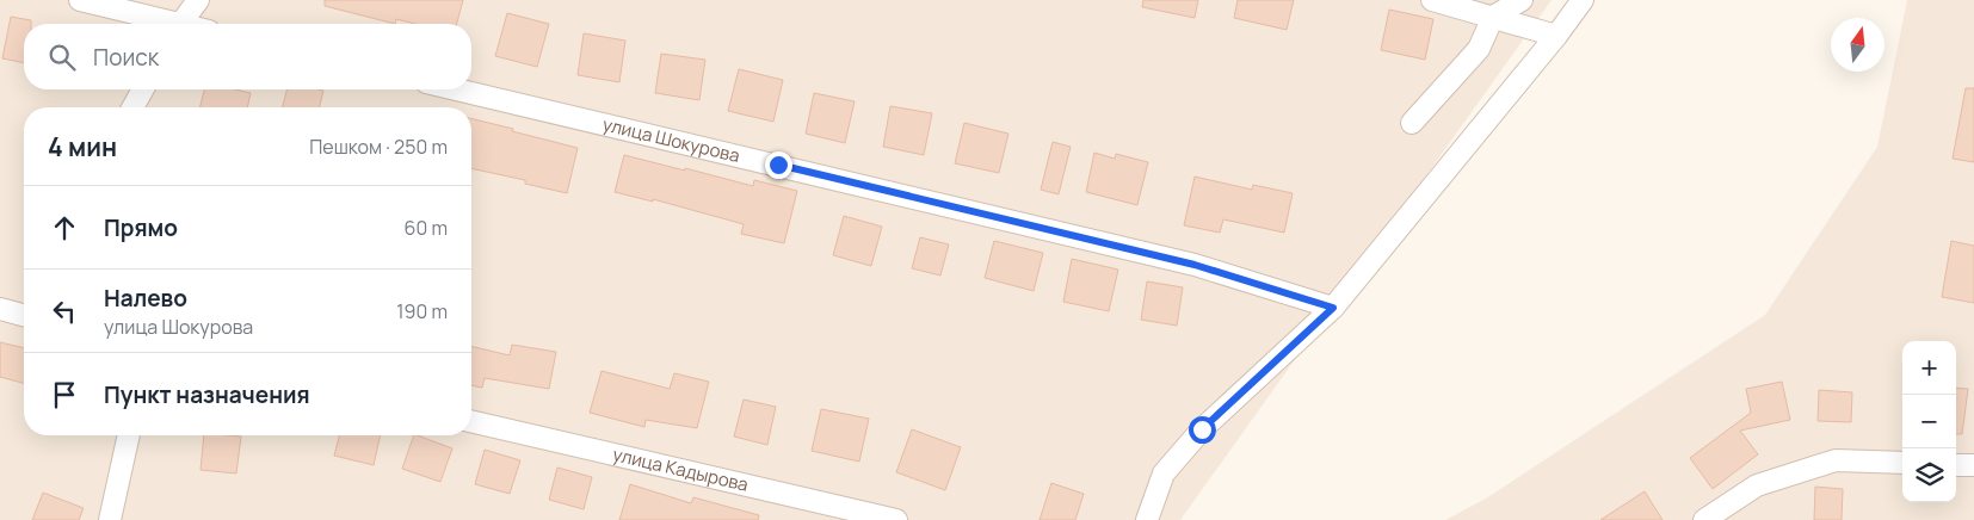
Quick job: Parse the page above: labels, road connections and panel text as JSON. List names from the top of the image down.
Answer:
{
  "streets": {
    "street": ["улица Шокурова", "улица Кадырова"]
  },
  "north": "top",
  "page": {
    "search": "Поиск",
    "heading": ["4 мин", "Пешком · 250 m"],
    "list": [
      ["Прямо", "60 m"],
      ["Налево", "улица Шокурова", "190 m"],
      "Пункт назначения"
    ],
    "map_buttons": ["+", "−"]
  }
}
